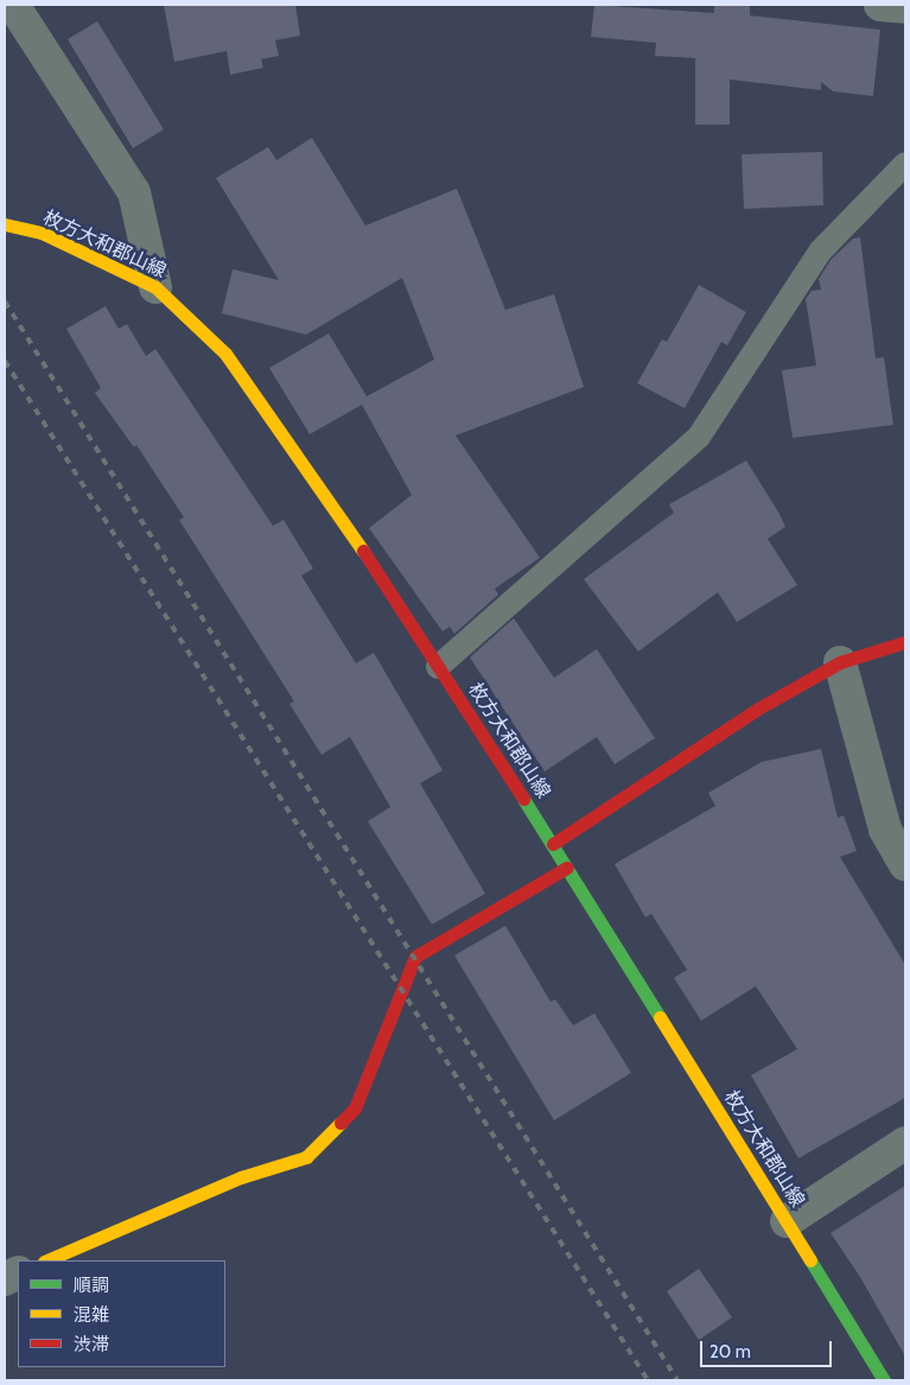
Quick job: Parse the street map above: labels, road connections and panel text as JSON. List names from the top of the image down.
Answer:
{
  "streets": {
    "main road": ["枚方大和郡山線"]
  },
  "legend": ["順調", "混雑", "渋滞"],
  "scale_bar": "20 m"
}
